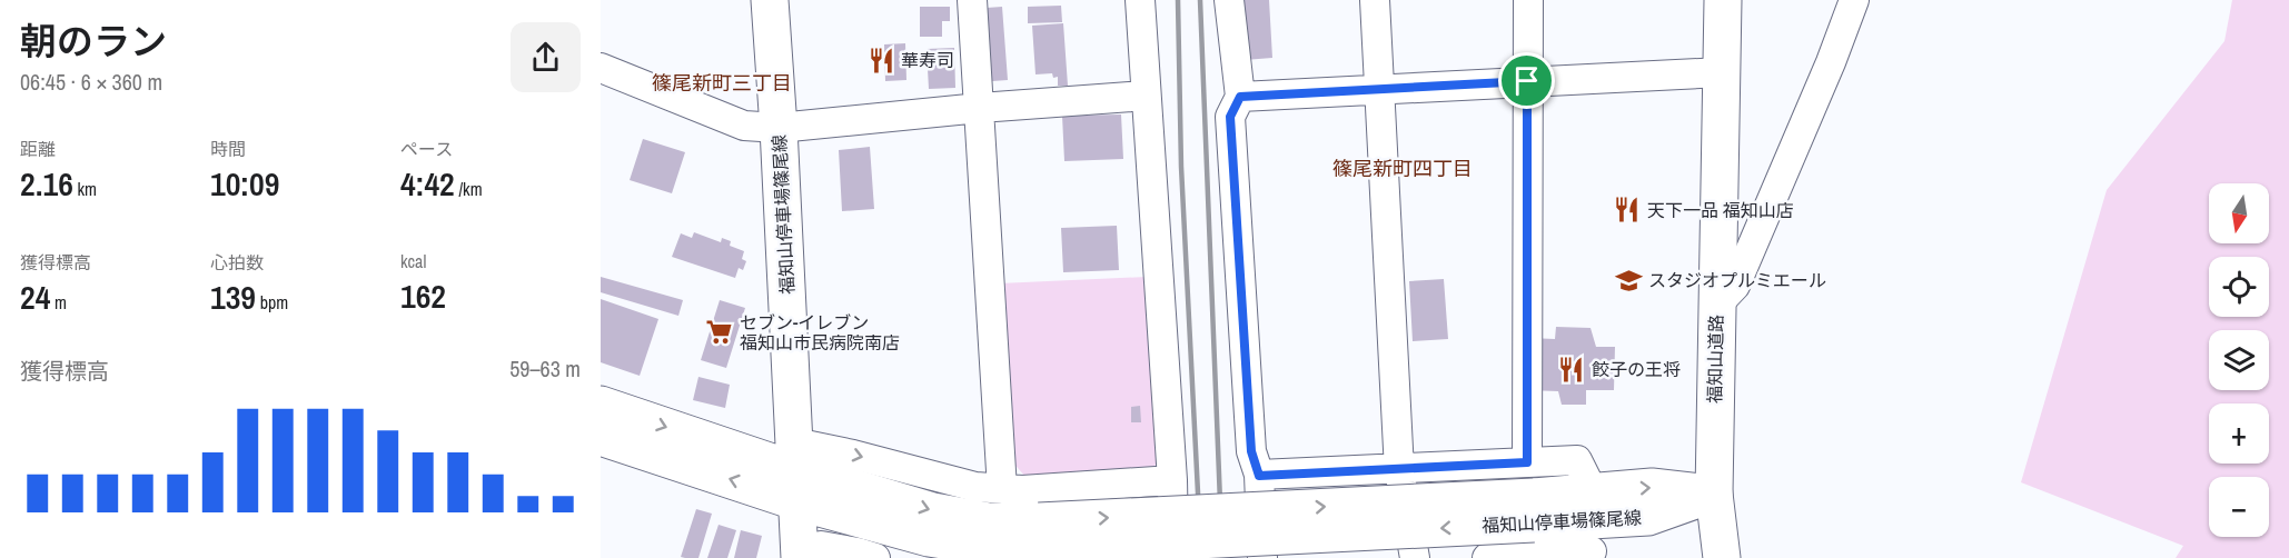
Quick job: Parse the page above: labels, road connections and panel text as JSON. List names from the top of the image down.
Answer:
{
  "streets": {
    "main road": ["福知山停車場篠尾線", "福知山道路"]
  },
  "crossings": [
    ["福知山停車場篠尾線", "福知山道路"]
  ],
  "districts": ["篠尾新町三丁目", "篠尾新町四丁目"],
  "places": {
    "restaurant": ["華寿司", "天下一品 福知山店", "餃子の王将"],
    "school or university": ["スタジオプルミエール"],
    "supermarket": ["セブン-イレブン 福知山市民病院南店"]
  },
  "north": "bottom",
  "page": {
    "heading": ["朝のラン", "06:45 · 6 × 360 m"],
    "stats": [
      ["距離", "2.16 km"],
      ["時間", "10:09"],
      ["ペース", "4:42 /km"],
      ["獲得標高", "24 m"],
      ["心拍数", "139 bpm"],
      ["kcal", "162"]
    ],
    "map_buttons": ["+", "−"],
    "chart": ["獲得標高", "59–63 m"]
  }
}
